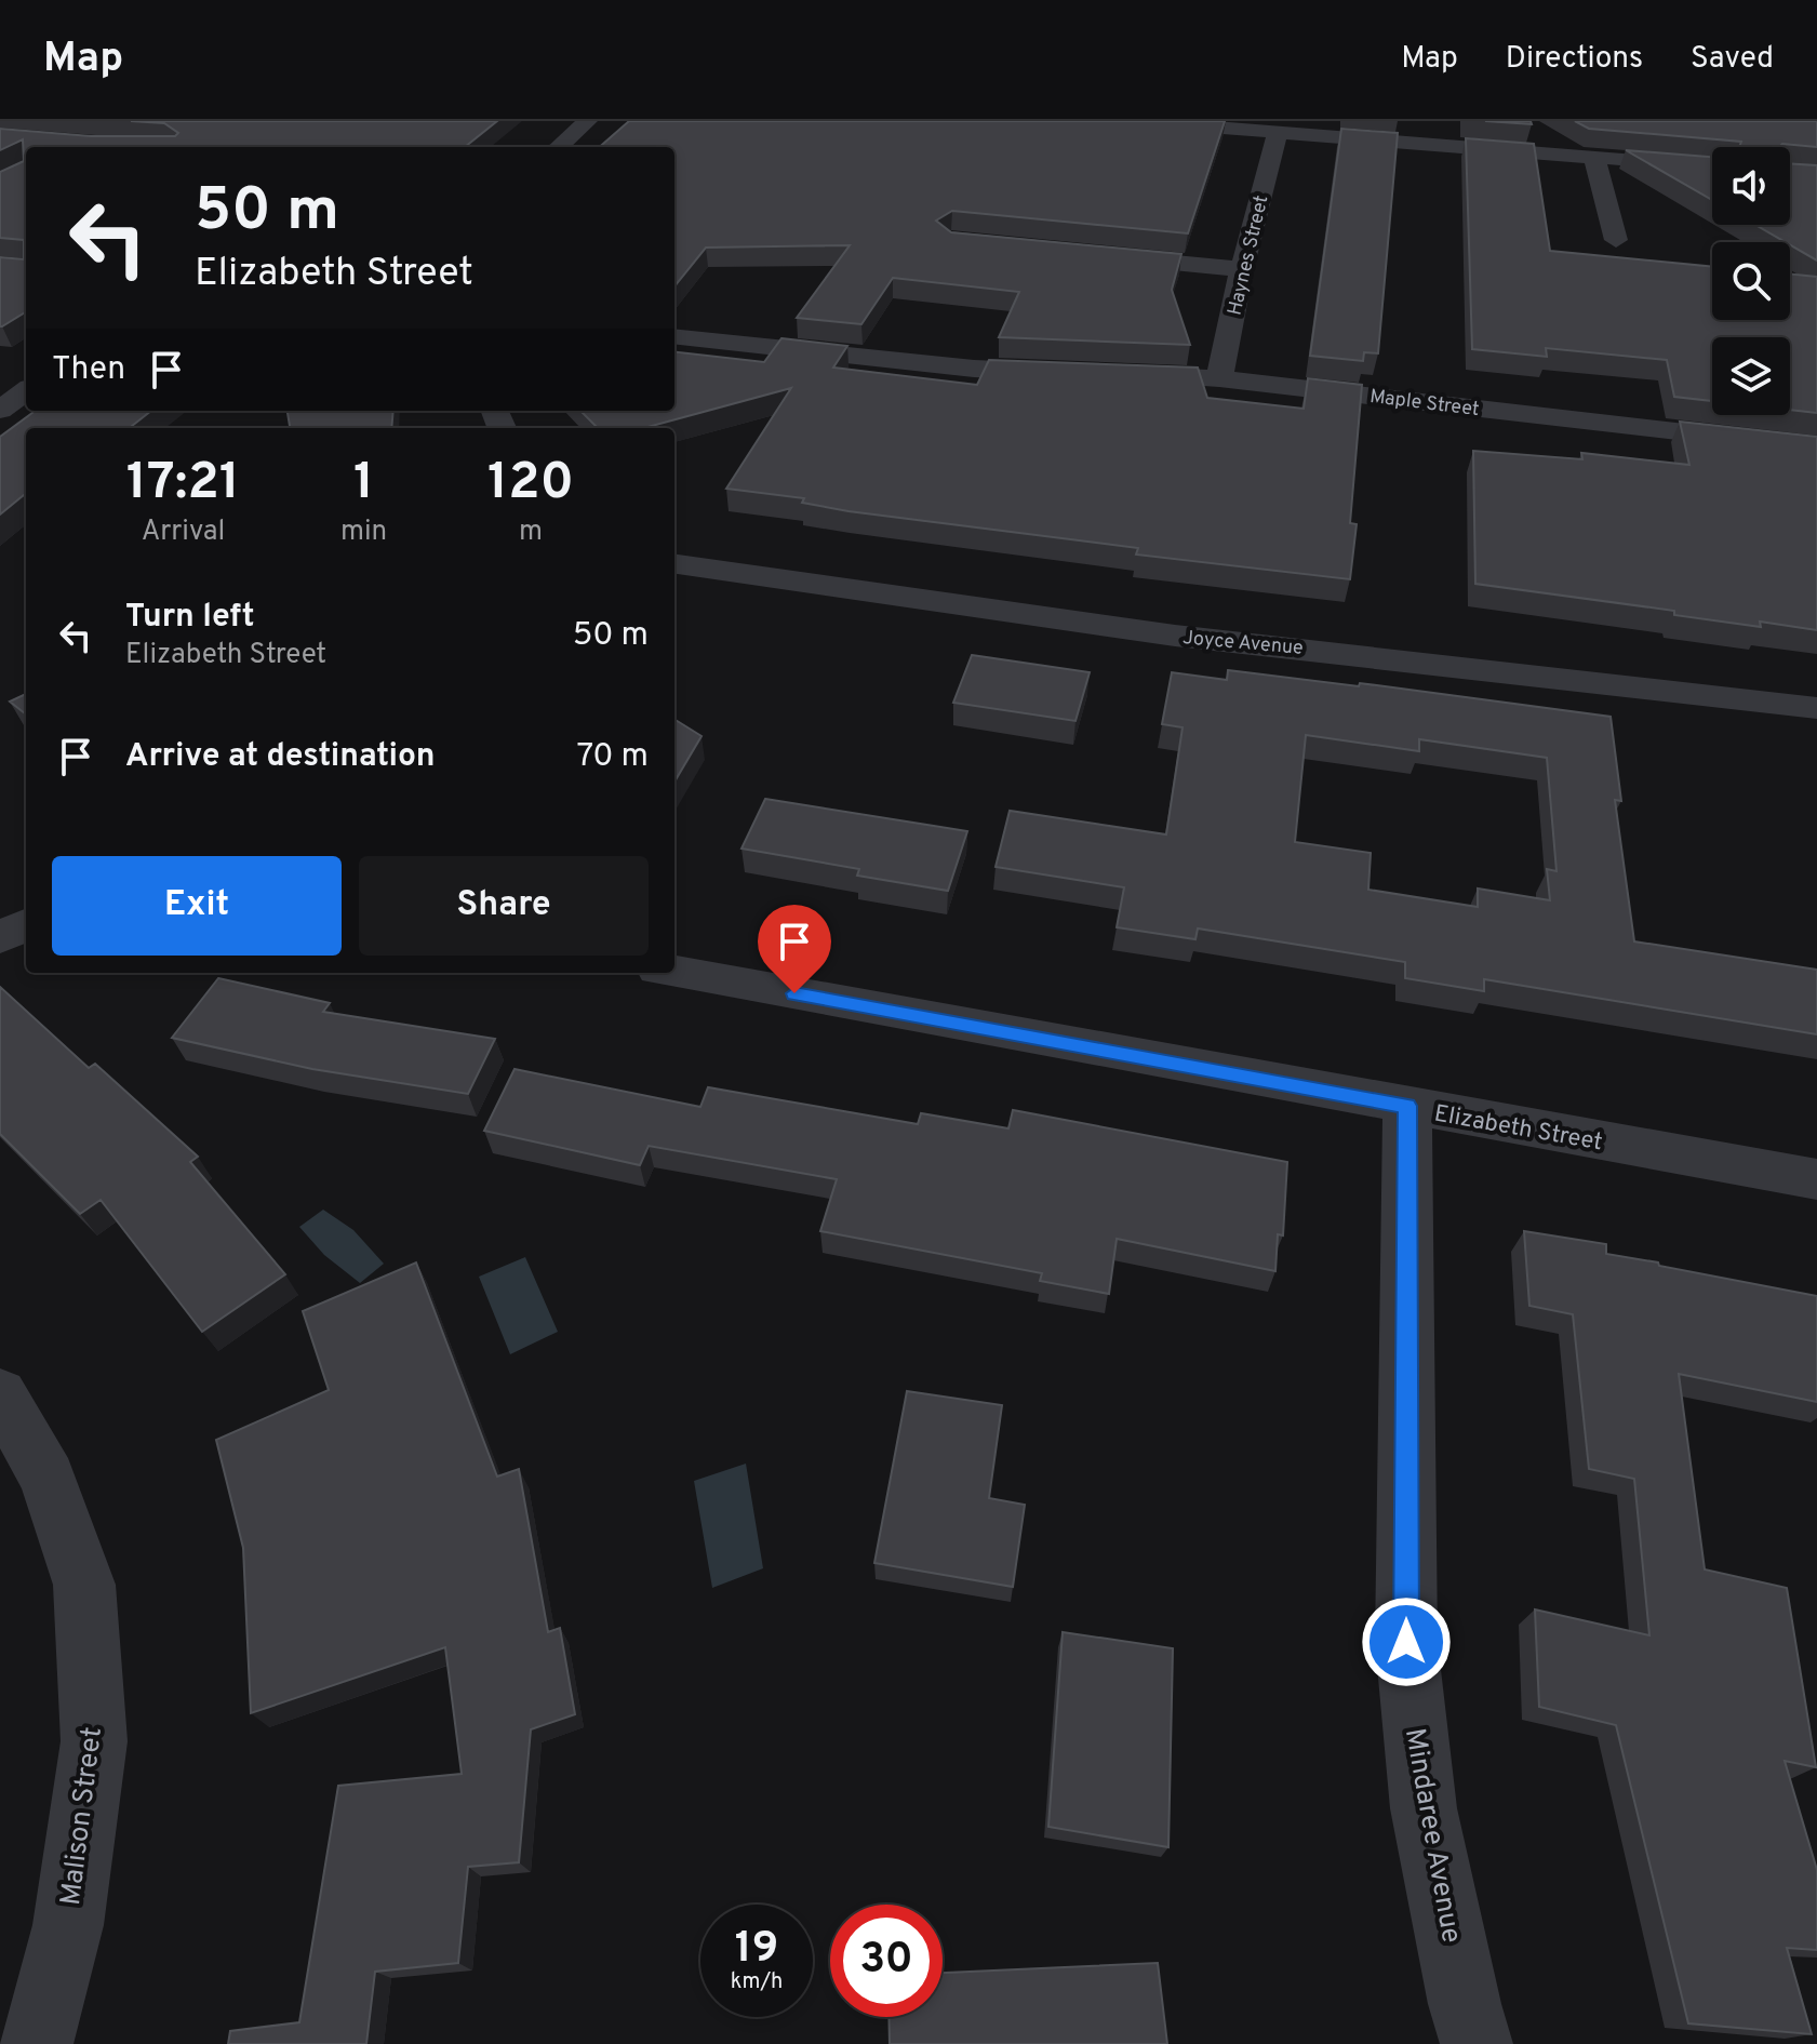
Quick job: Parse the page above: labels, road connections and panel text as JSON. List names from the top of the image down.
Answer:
{
  "streets": {
    "street": [
      "Haynes Street",
      "Maple Street",
      "Joyce Avenue",
      "Elizabeth Street",
      "Malison Street",
      "Mindaree Avenue"
    ]
  },
  "crossings": [
    ["Haynes Street", "Maple Street"],
    ["Elizabeth Street", "Mindaree Avenue"]
  ],
  "page": {
    "header": "Map",
    "nav": ["Map", "Directions", "Saved"],
    "turn": ["50 m", "Elizabeth Street"],
    "then": "Then",
    "eta": [
      "17:21",
      "Arrival",
      "1",
      "min",
      "120",
      "m"
    ],
    "list": [
      {
        "name": "Turn left",
        "note": "Elizabeth Street",
        "value": "50 m"
      },
      {
        "name": "Arrive at destination",
        "value": "70 m"
      }
    ],
    "buttons": ["Exit", "Share"],
    "speed": "19 km/h",
    "limit": "30"
  }
}
